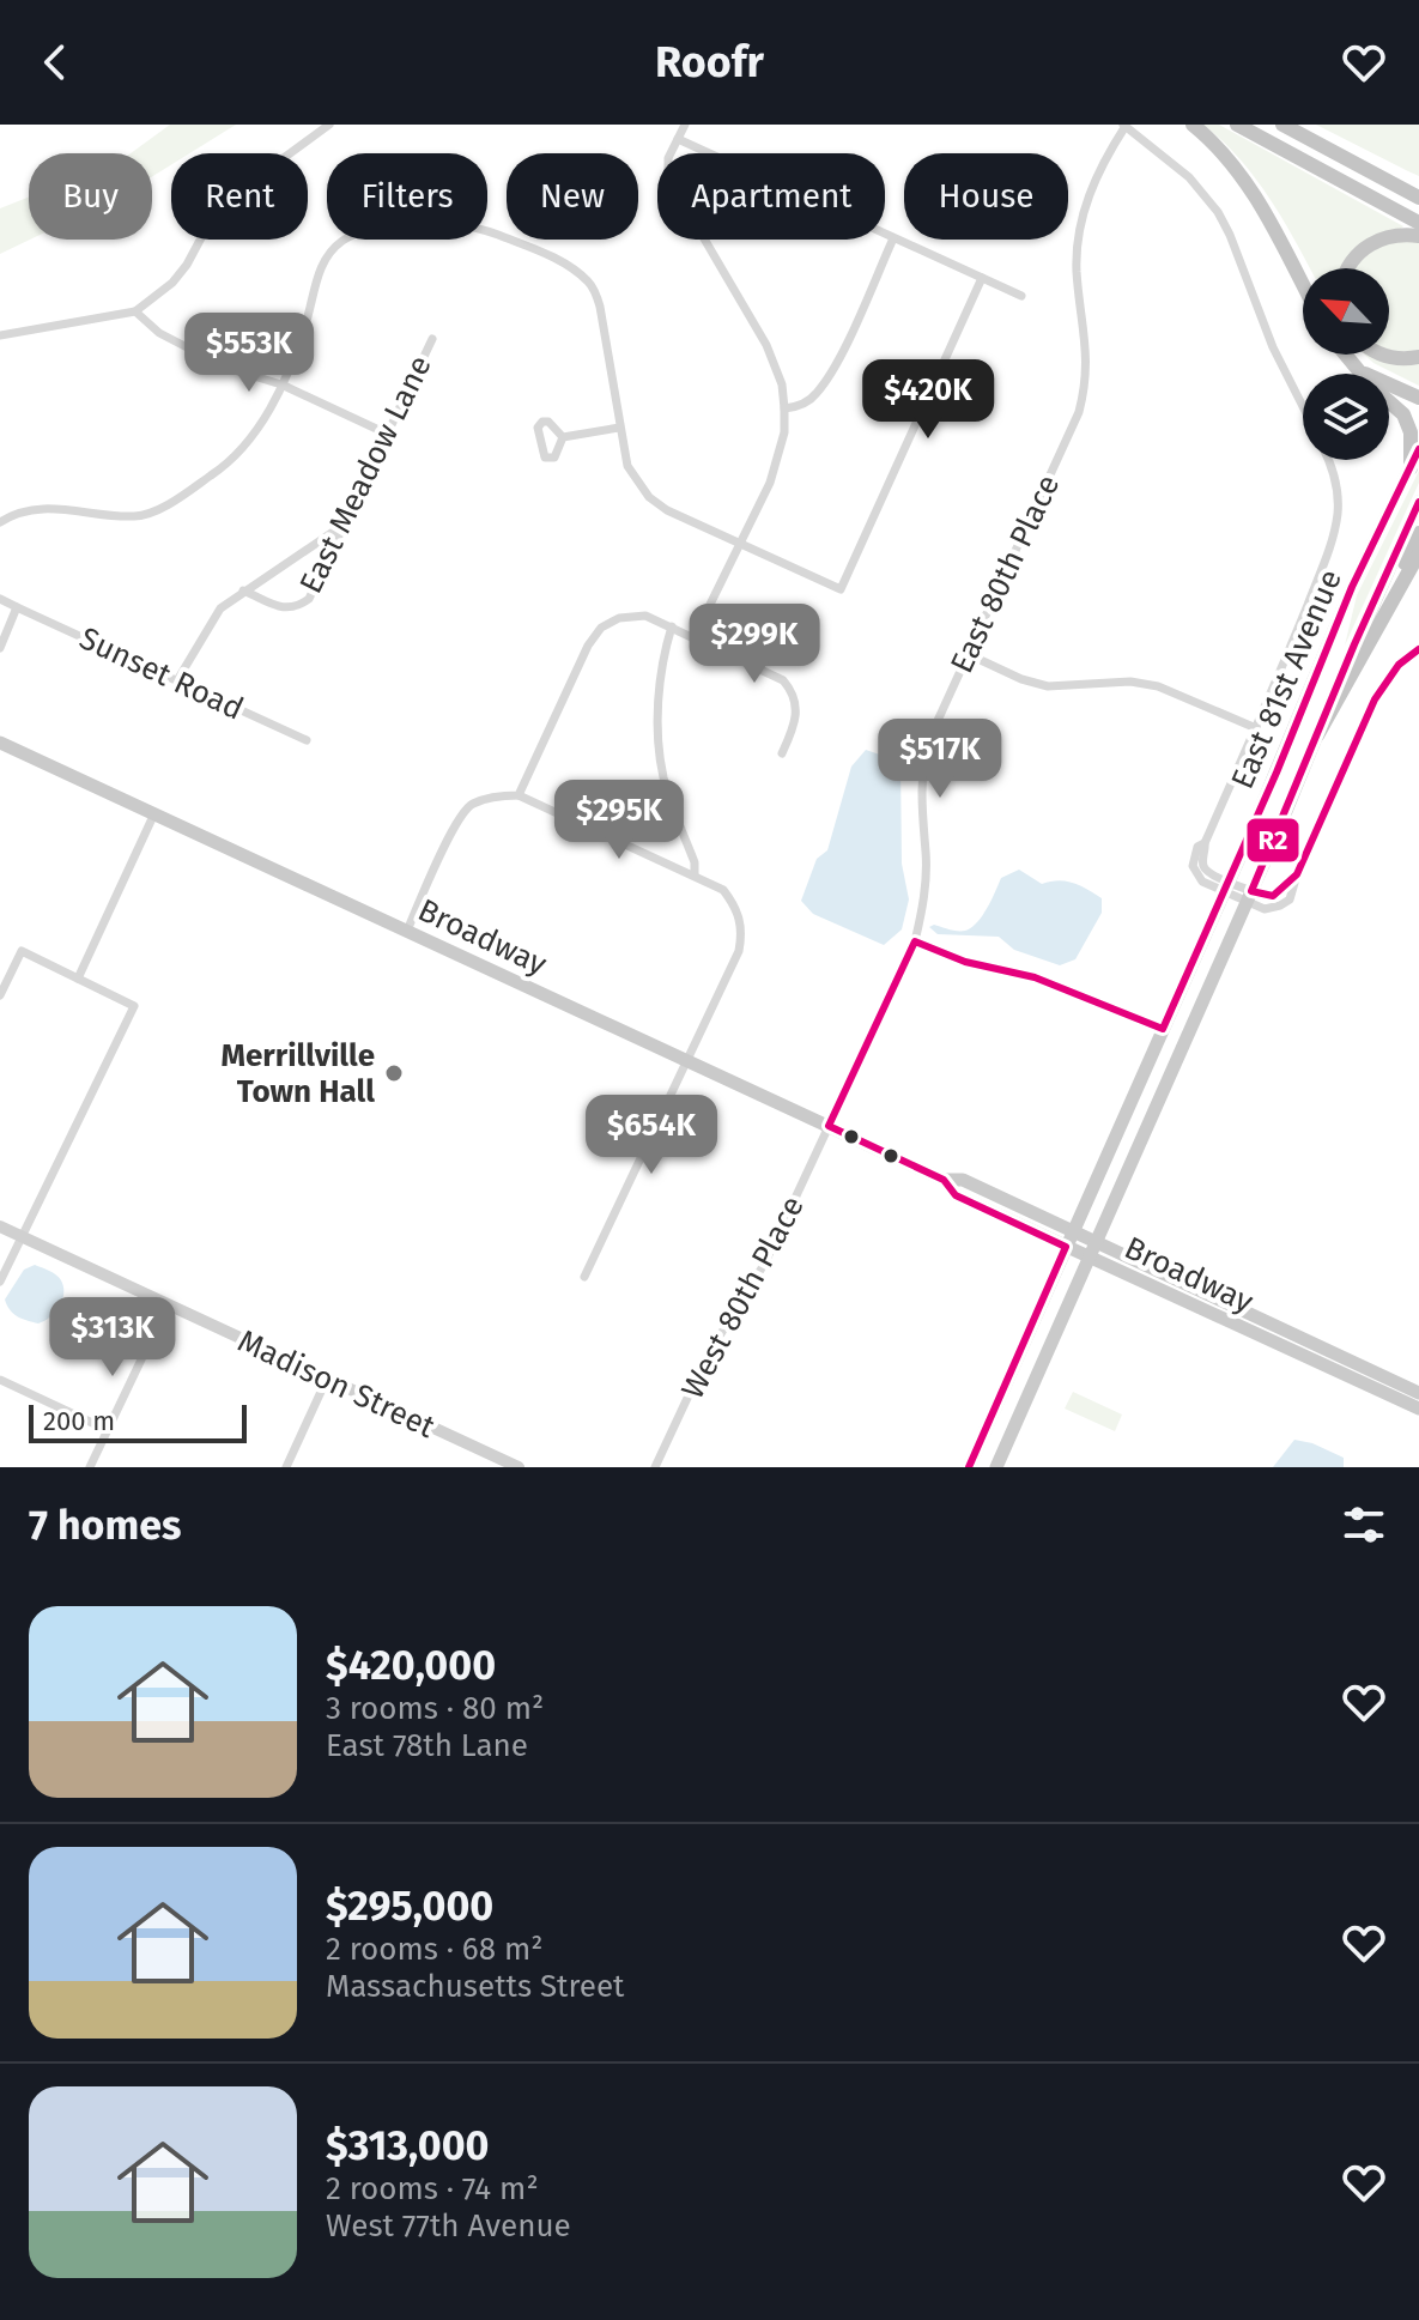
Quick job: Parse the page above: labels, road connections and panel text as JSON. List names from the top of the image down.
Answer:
{
  "streets": {
    "main road": ["East 81st Avenue", "Broadway"],
    "street": [
      "East Meadow Lane",
      "East 80th Place",
      "Sunset Road",
      "West 80th Place",
      "Madison Street"
    ]
  },
  "crossings": [
    ["East 80th Place", "Broadway"],
    ["East 80th Place", "West 80th Place"],
    ["East 81st Avenue", "Broadway"],
    ["Broadway", "West 80th Place"]
  ],
  "places": ["Merrillville Town Hall"],
  "lines": ["transit line R2"],
  "scale_bar": "200 m",
  "north": "top left",
  "page": {
    "header": "Roofr",
    "chip": [
      "Buy",
      "Rent",
      "Filters",
      "New",
      "Apartment",
      "House"
    ],
    "price": [
      "$553K",
      "$420K",
      "$299K",
      "$517K",
      "$295K",
      "$654K",
      "$313K"
    ],
    "scale": "200 m",
    "heading": "7 homes",
    "list": [
      {
        "name": "$420,000",
        "note": "3 rooms · 80 m² · East 78th Lane"
      },
      {
        "name": "$295,000",
        "note": "2 rooms · 68 m² · Massachusetts Street"
      },
      {
        "name": "$313,000",
        "note": "2 rooms · 74 m² · West 77th Avenue"
      }
    ]
  }
}
